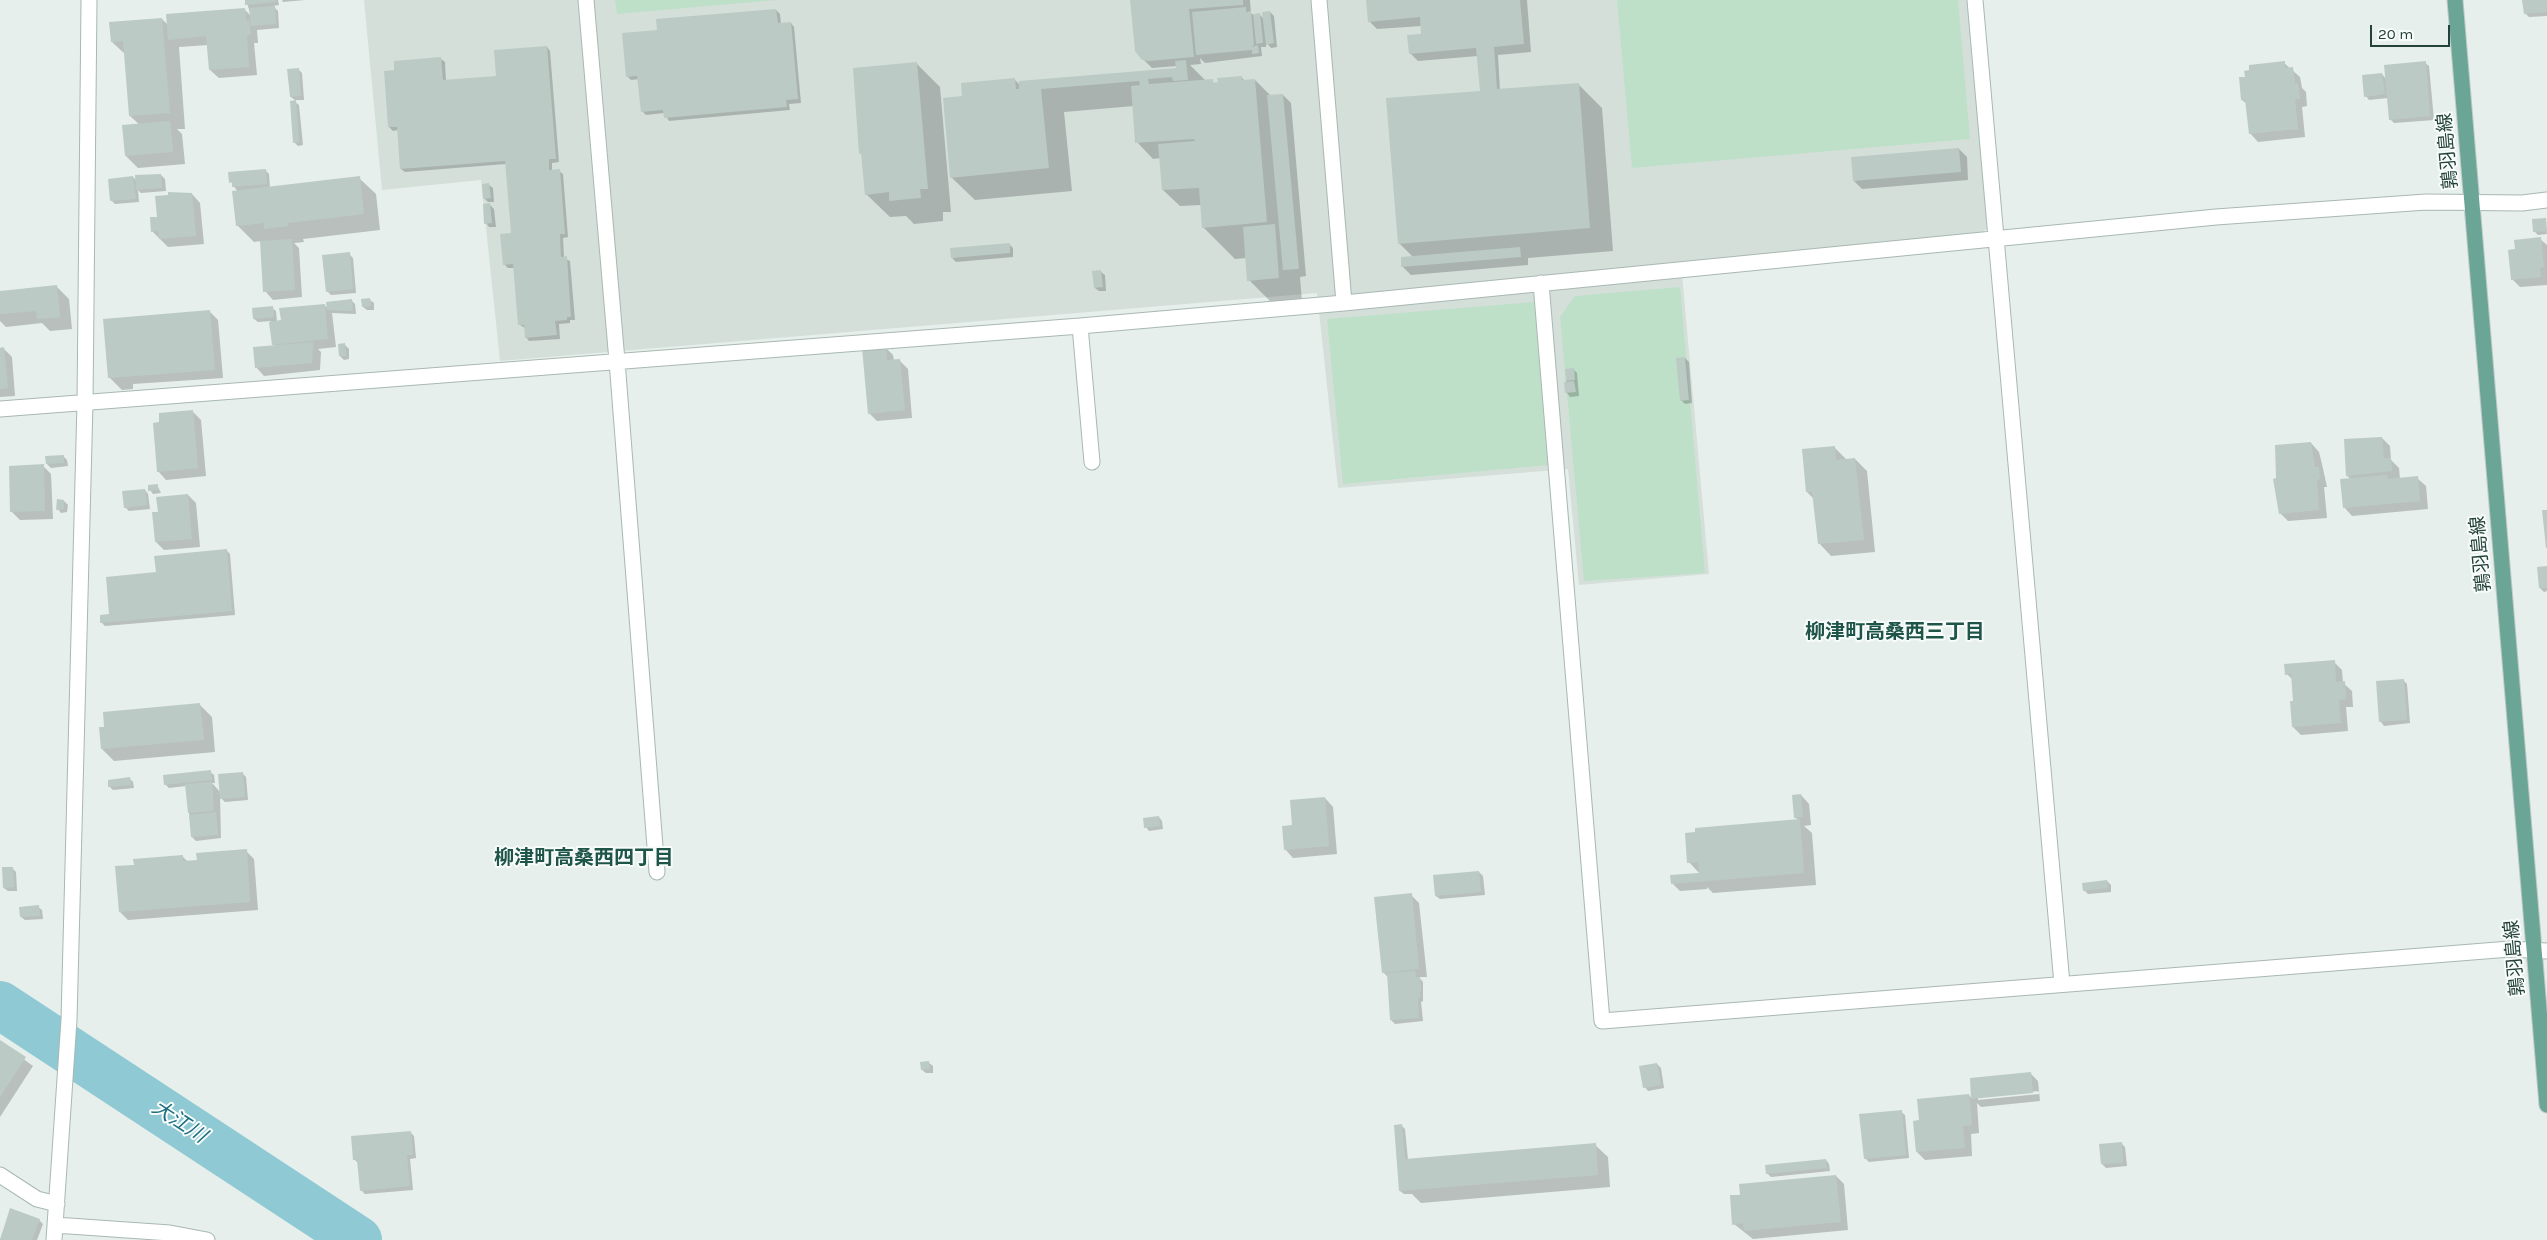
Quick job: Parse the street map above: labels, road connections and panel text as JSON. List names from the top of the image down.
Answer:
{
  "streets": {
    "main road": ["鶉羽島線"]
  },
  "districts": ["柳津町高桑西三丁目", "柳津町高桑西四丁目"],
  "water": ["大江川"],
  "scale_bar": "20 m"
}
